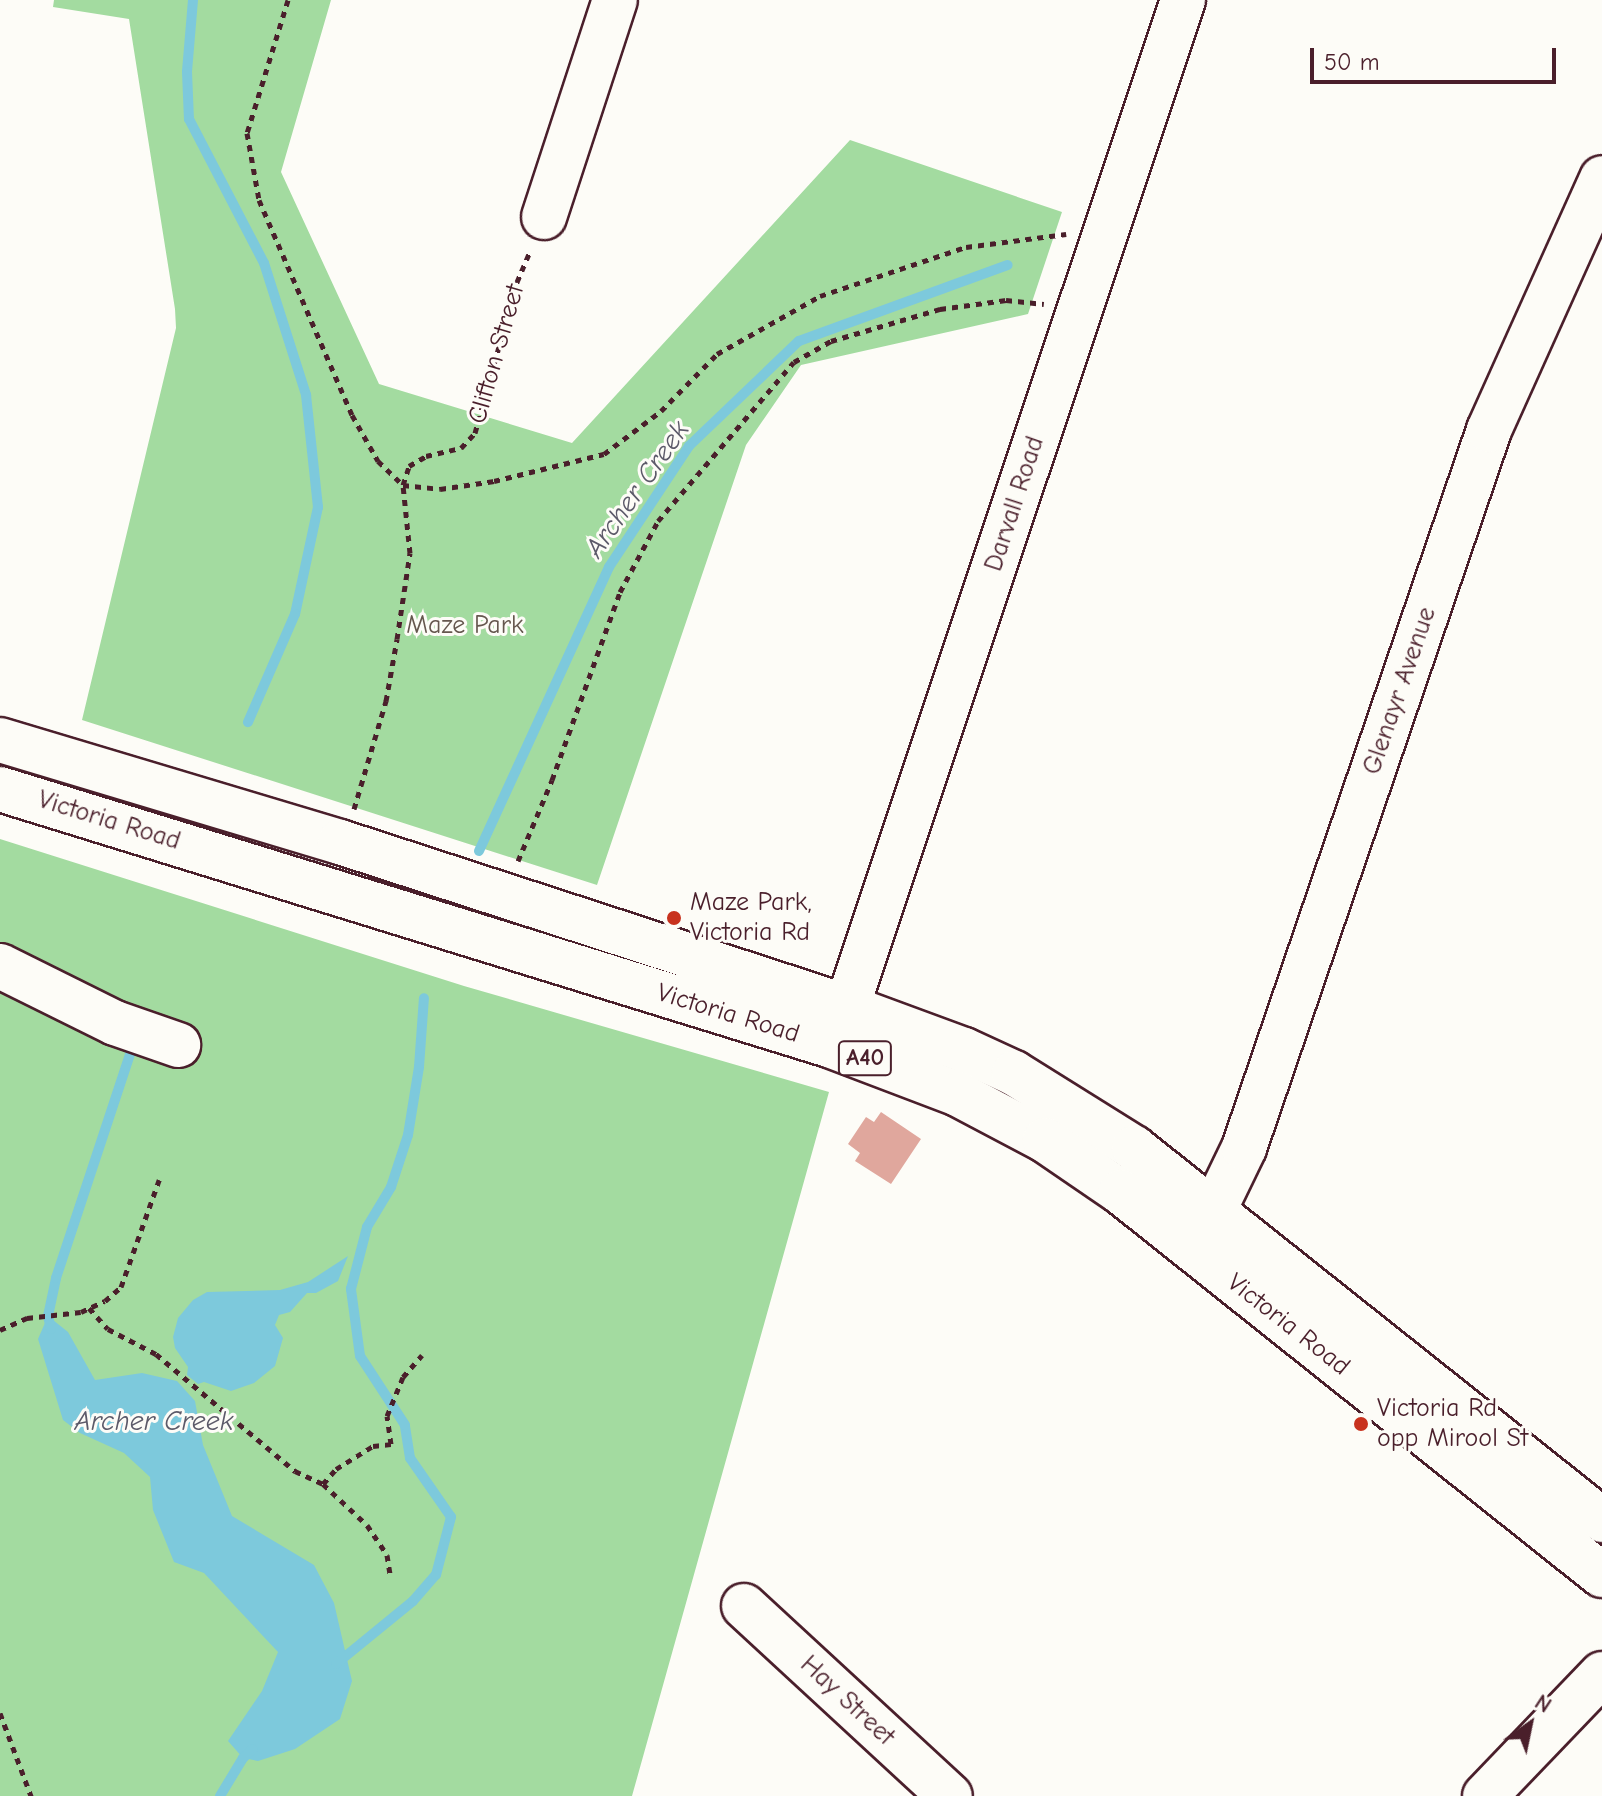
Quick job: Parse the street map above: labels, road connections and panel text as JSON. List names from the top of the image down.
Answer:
{
  "streets": {
    "main road": [
      "Darvall Road",
      "Glenayr Avenue",
      "Victoria Road",
      "A40",
      "Hay Street"
    ],
    "path": ["Clifton Street"]
  },
  "crossings": [
    ["Darvall Road", "Victoria Road"],
    ["Glenayr Avenue", "Victoria Road"]
  ],
  "water": ["Archer Creek"],
  "parks": ["Maze Park"],
  "places": ["Maze Park, Victoria Rd", "Victoria Rd opp Mirool St"],
  "scale_bar": "50 m",
  "north": "top right"
}
